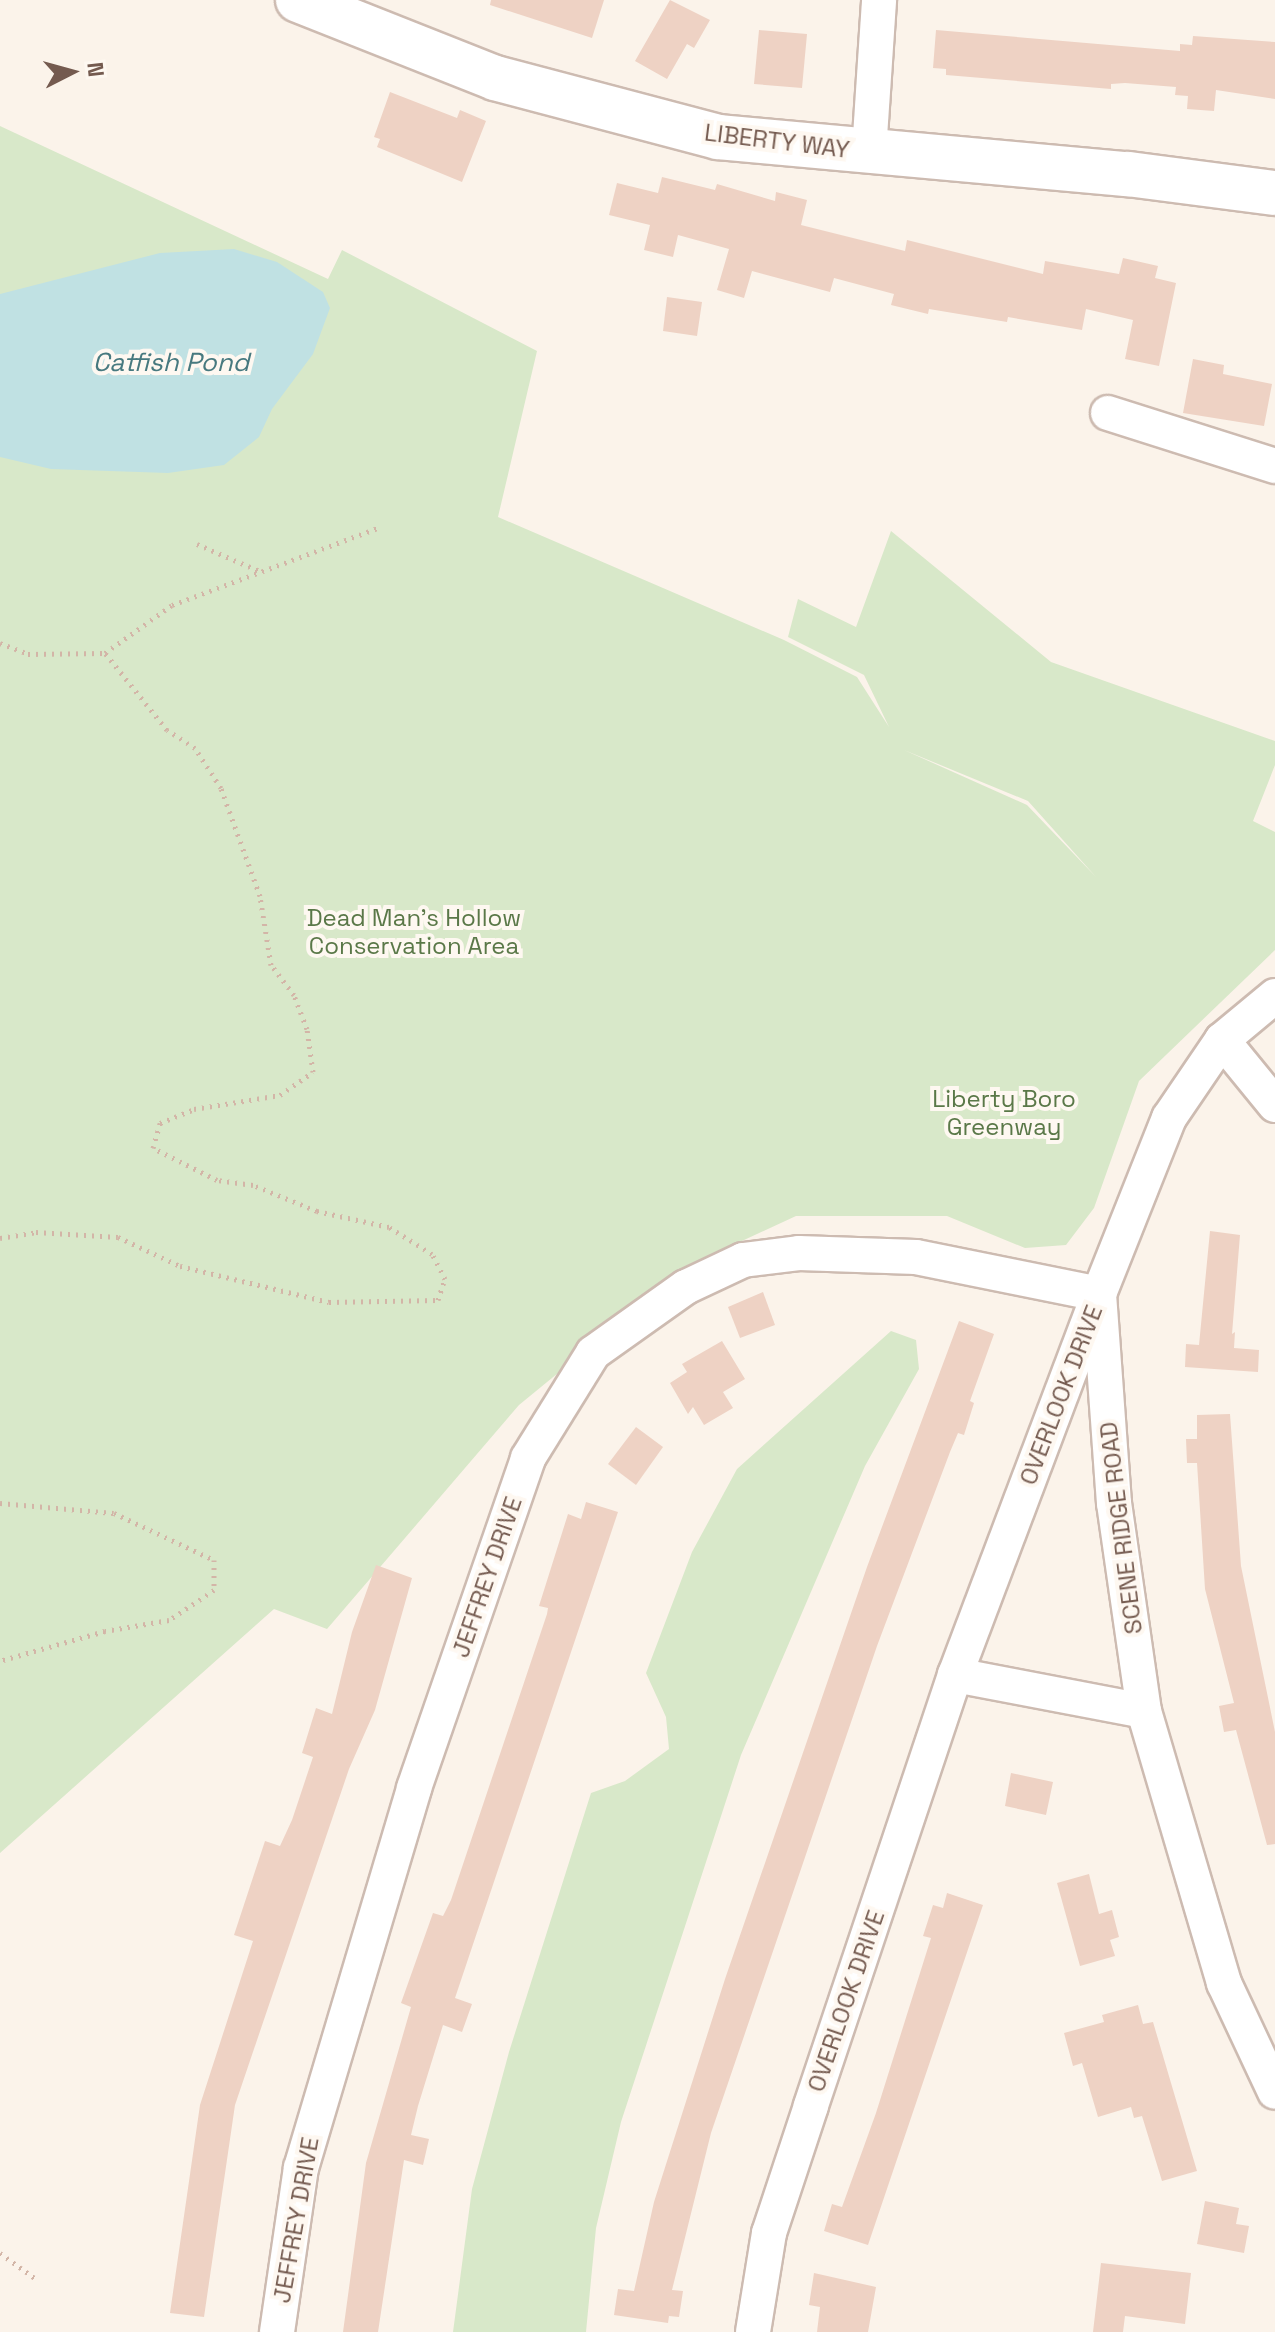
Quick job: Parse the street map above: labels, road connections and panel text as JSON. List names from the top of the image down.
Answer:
{
  "streets": {
    "street": [
      "LIBERTY WAY",
      "OVERLOOK DRIVE",
      "SCENE RIDGE ROAD",
      "JEFFREY DRIVE"
    ]
  },
  "crossings": [
    ["OVERLOOK DRIVE", "SCENE RIDGE ROAD"],
    ["OVERLOOK DRIVE", "JEFFREY DRIVE"],
    ["SCENE RIDGE ROAD", "JEFFREY DRIVE"]
  ],
  "water": ["Catfish Pond"],
  "parks": ["Dead Man's Hollow Conservation Area", "Liberty Boro Greenway"],
  "north": "right"
}
